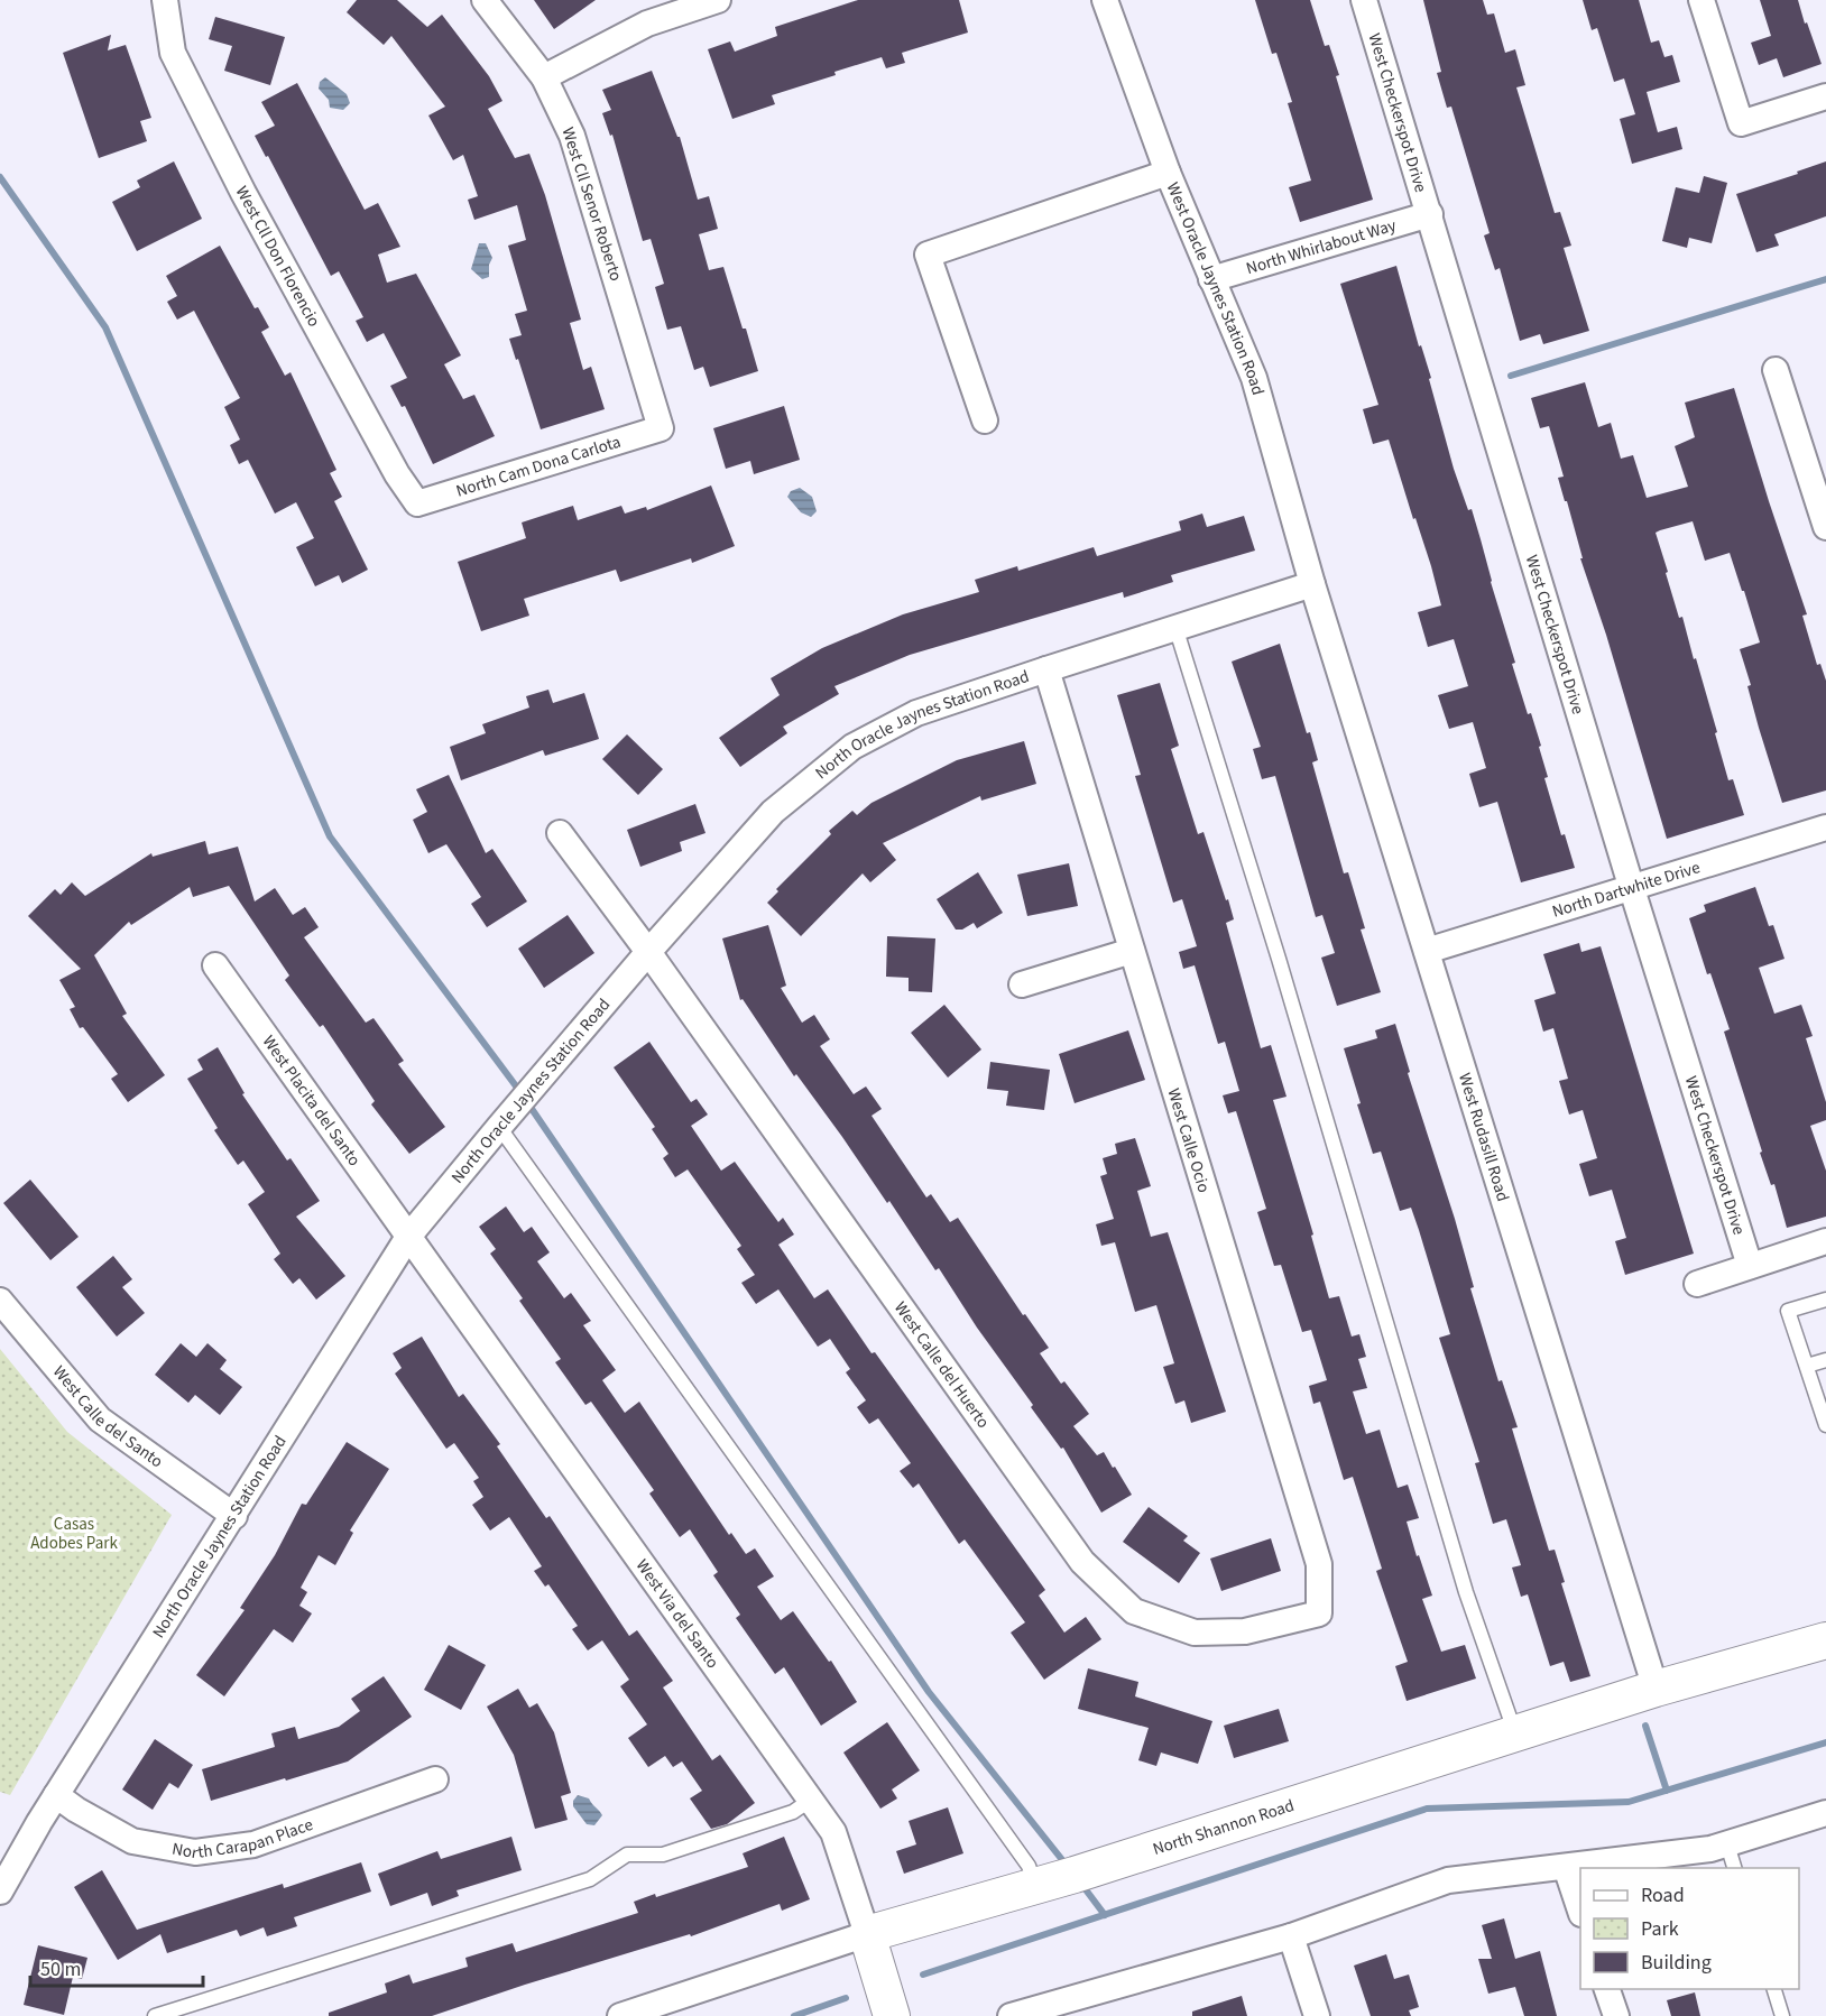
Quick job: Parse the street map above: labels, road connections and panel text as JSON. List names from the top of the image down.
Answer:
{
  "streets": {
    "street": [
      "West Checkerspot Drive",
      "West Cll Senor Roberto",
      "North Whirlabout Way",
      "West Cll Don Florencio",
      "West Oracle Jaynes Station Road",
      "North Cam Dona Carlota",
      "North Oracle Jaynes Station Road",
      "North Dartwhite Drive",
      "West Placita del Santo",
      "West Rudasill Road",
      "West Calle Ocio",
      "West Calle del Huerto",
      "West Calle del Santo",
      "West Via del Santo",
      "North Shannon Road",
      "North Carapan Place"
    ]
  },
  "crossings": [
    ["West Checkerspot Drive", "North Whirlabout Way"],
    ["West Checkerspot Drive", "North Dartwhite Drive"],
    ["West Cll Senor Roberto", "North Cam Dona Carlota"],
    ["North Whirlabout Way", "West Oracle Jaynes Station Road"],
    ["West Cll Don Florencio", "North Cam Dona Carlota"],
    ["West Oracle Jaynes Station Road", "North Oracle Jaynes Station Road"],
    ["West Oracle Jaynes Station Road", "West Rudasill Road"],
    ["North Oracle Jaynes Station Road", "West Placita del Santo"],
    ["North Oracle Jaynes Station Road", "West Rudasill Road"],
    ["North Oracle Jaynes Station Road", "West Calle Ocio"],
    ["North Oracle Jaynes Station Road", "West Calle del Huerto"],
    ["North Oracle Jaynes Station Road", "West Calle del Santo"],
    ["North Oracle Jaynes Station Road", "West Via del Santo"],
    ["North Oracle Jaynes Station Road", "North Carapan Place"],
    ["North Dartwhite Drive", "West Rudasill Road"],
    ["West Placita del Santo", "West Via del Santo"],
    ["West Rudasill Road", "North Shannon Road"],
    ["West Calle Ocio", "West Calle del Huerto"],
    ["West Via del Santo", "North Shannon Road"]
  ],
  "parks": ["Casas Adobes Park"],
  "legend": ["Road", "Park", "Building"],
  "scale_bar": "50 m"
}
